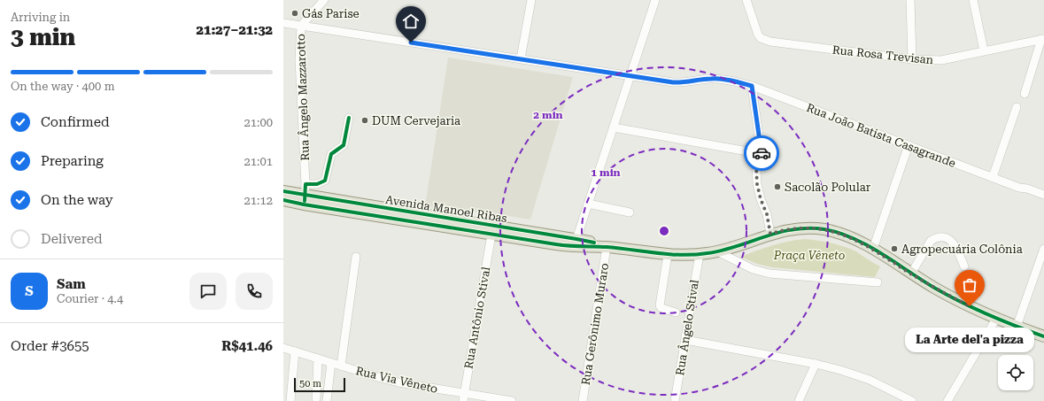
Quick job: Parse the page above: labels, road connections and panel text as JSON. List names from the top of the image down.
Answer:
{
  "streets": {
    "main road": ["Avenida Manoel Ribas"],
    "street": [
      "Rua Rosa Trevisan",
      "Rua Ângelo Mazzarotto",
      "Rua João Batista Casagrande",
      "Rua Antônio Stival",
      "Rua Gerônimo Muraro",
      "Rua Ângelo Stival",
      "Rua Via Vêneto"
    ]
  },
  "crossings": [
    ["Rua Ângelo Mazzarotto", "Rua João Batista Casagrande"],
    ["Rua Ângelo Mazzarotto", "Avenida Manoel Ribas"],
    ["Avenida Manoel Ribas", "Rua Antônio Stival"],
    ["Avenida Manoel Ribas", "Rua Gerônimo Muraro"],
    ["Avenida Manoel Ribas", "Rua Ângelo Stival"],
    ["Rua Antônio Stival", "Rua Via Vêneto"]
  ],
  "parks": ["Praça Vêneto"],
  "places": [
    "Gás Parise",
    "DUM Cervejaria",
    "Sacolão Polular",
    "Agropecuária Colônia",
    "La Arte del'a pizza"
  ],
  "scale_bar": "50 m",
  "page": {
    "heading": ["3 min", "Arriving in", "21:27–21:32"],
    "panel": [
      "Sam",
      "Courier · 4.4",
      "Order #3655",
      "R$41.46"
    ],
    "bar": "On the way · 400 m",
    "list": [
      ["Confirmed", "21:00"],
      ["Preparing", "21:01"],
      ["On the way", "21:12"],
      "Delivered"
    ],
    "round": "S",
    "bubble": "La Arte del'a pizza",
    "scale": "50 m"
  },
  "rings": ["2 min", "1 min"]
}
